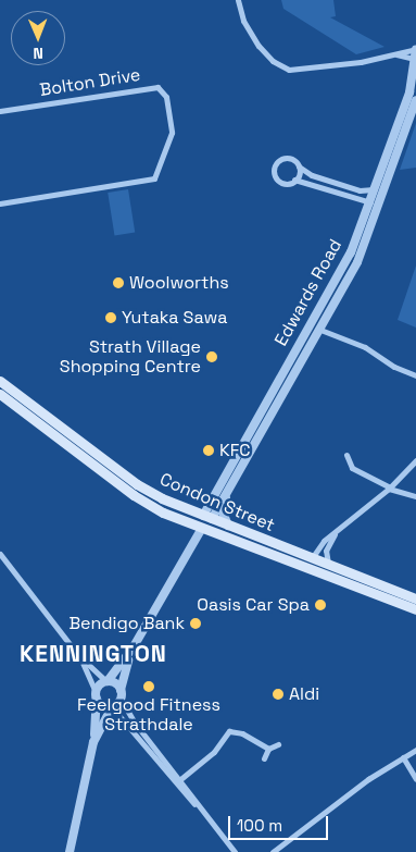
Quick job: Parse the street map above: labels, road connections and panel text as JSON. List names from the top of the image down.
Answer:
{
  "streets": {
    "main road": ["Edwards Road", "Condon Street"],
    "street": ["Bolton Drive"]
  },
  "crossings": [
    ["Edwards Road", "Condon Street"]
  ],
  "districts": ["KENNINGTON"],
  "places": [
    "Woolworths",
    "Yutaka Sawa",
    "Strath Village Shopping Centre",
    "KFC",
    "Oasis Car Spa",
    "Bendigo Bank",
    "Feelgood Fitness Strathdale",
    "Aldi"
  ],
  "scale_bar": "100 m",
  "north": "bottom"
}
